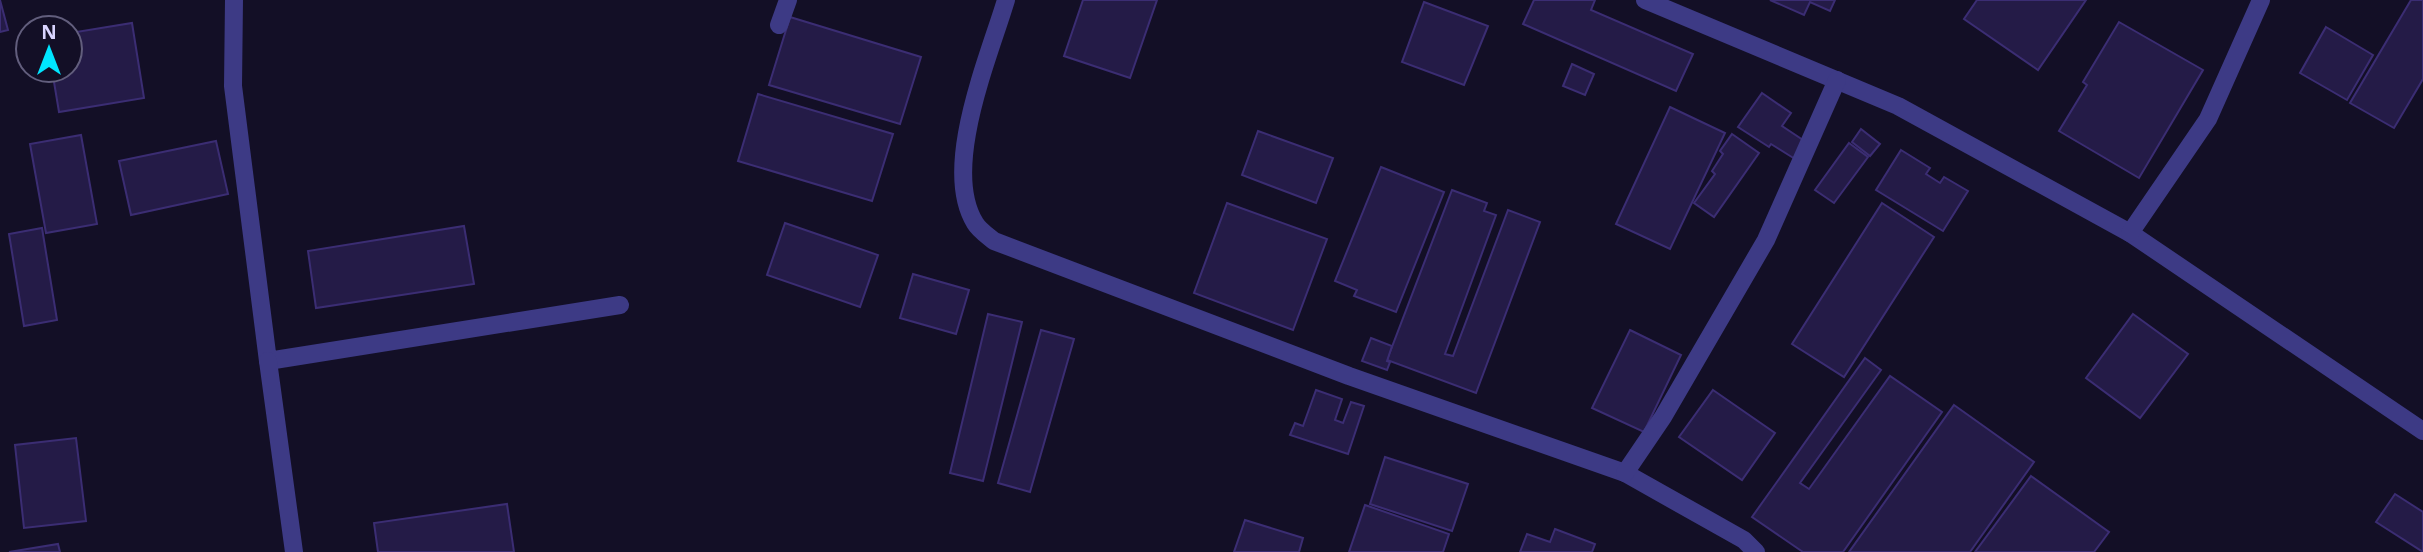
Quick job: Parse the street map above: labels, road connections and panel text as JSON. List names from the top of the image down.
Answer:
{
  "north": "top"
}
